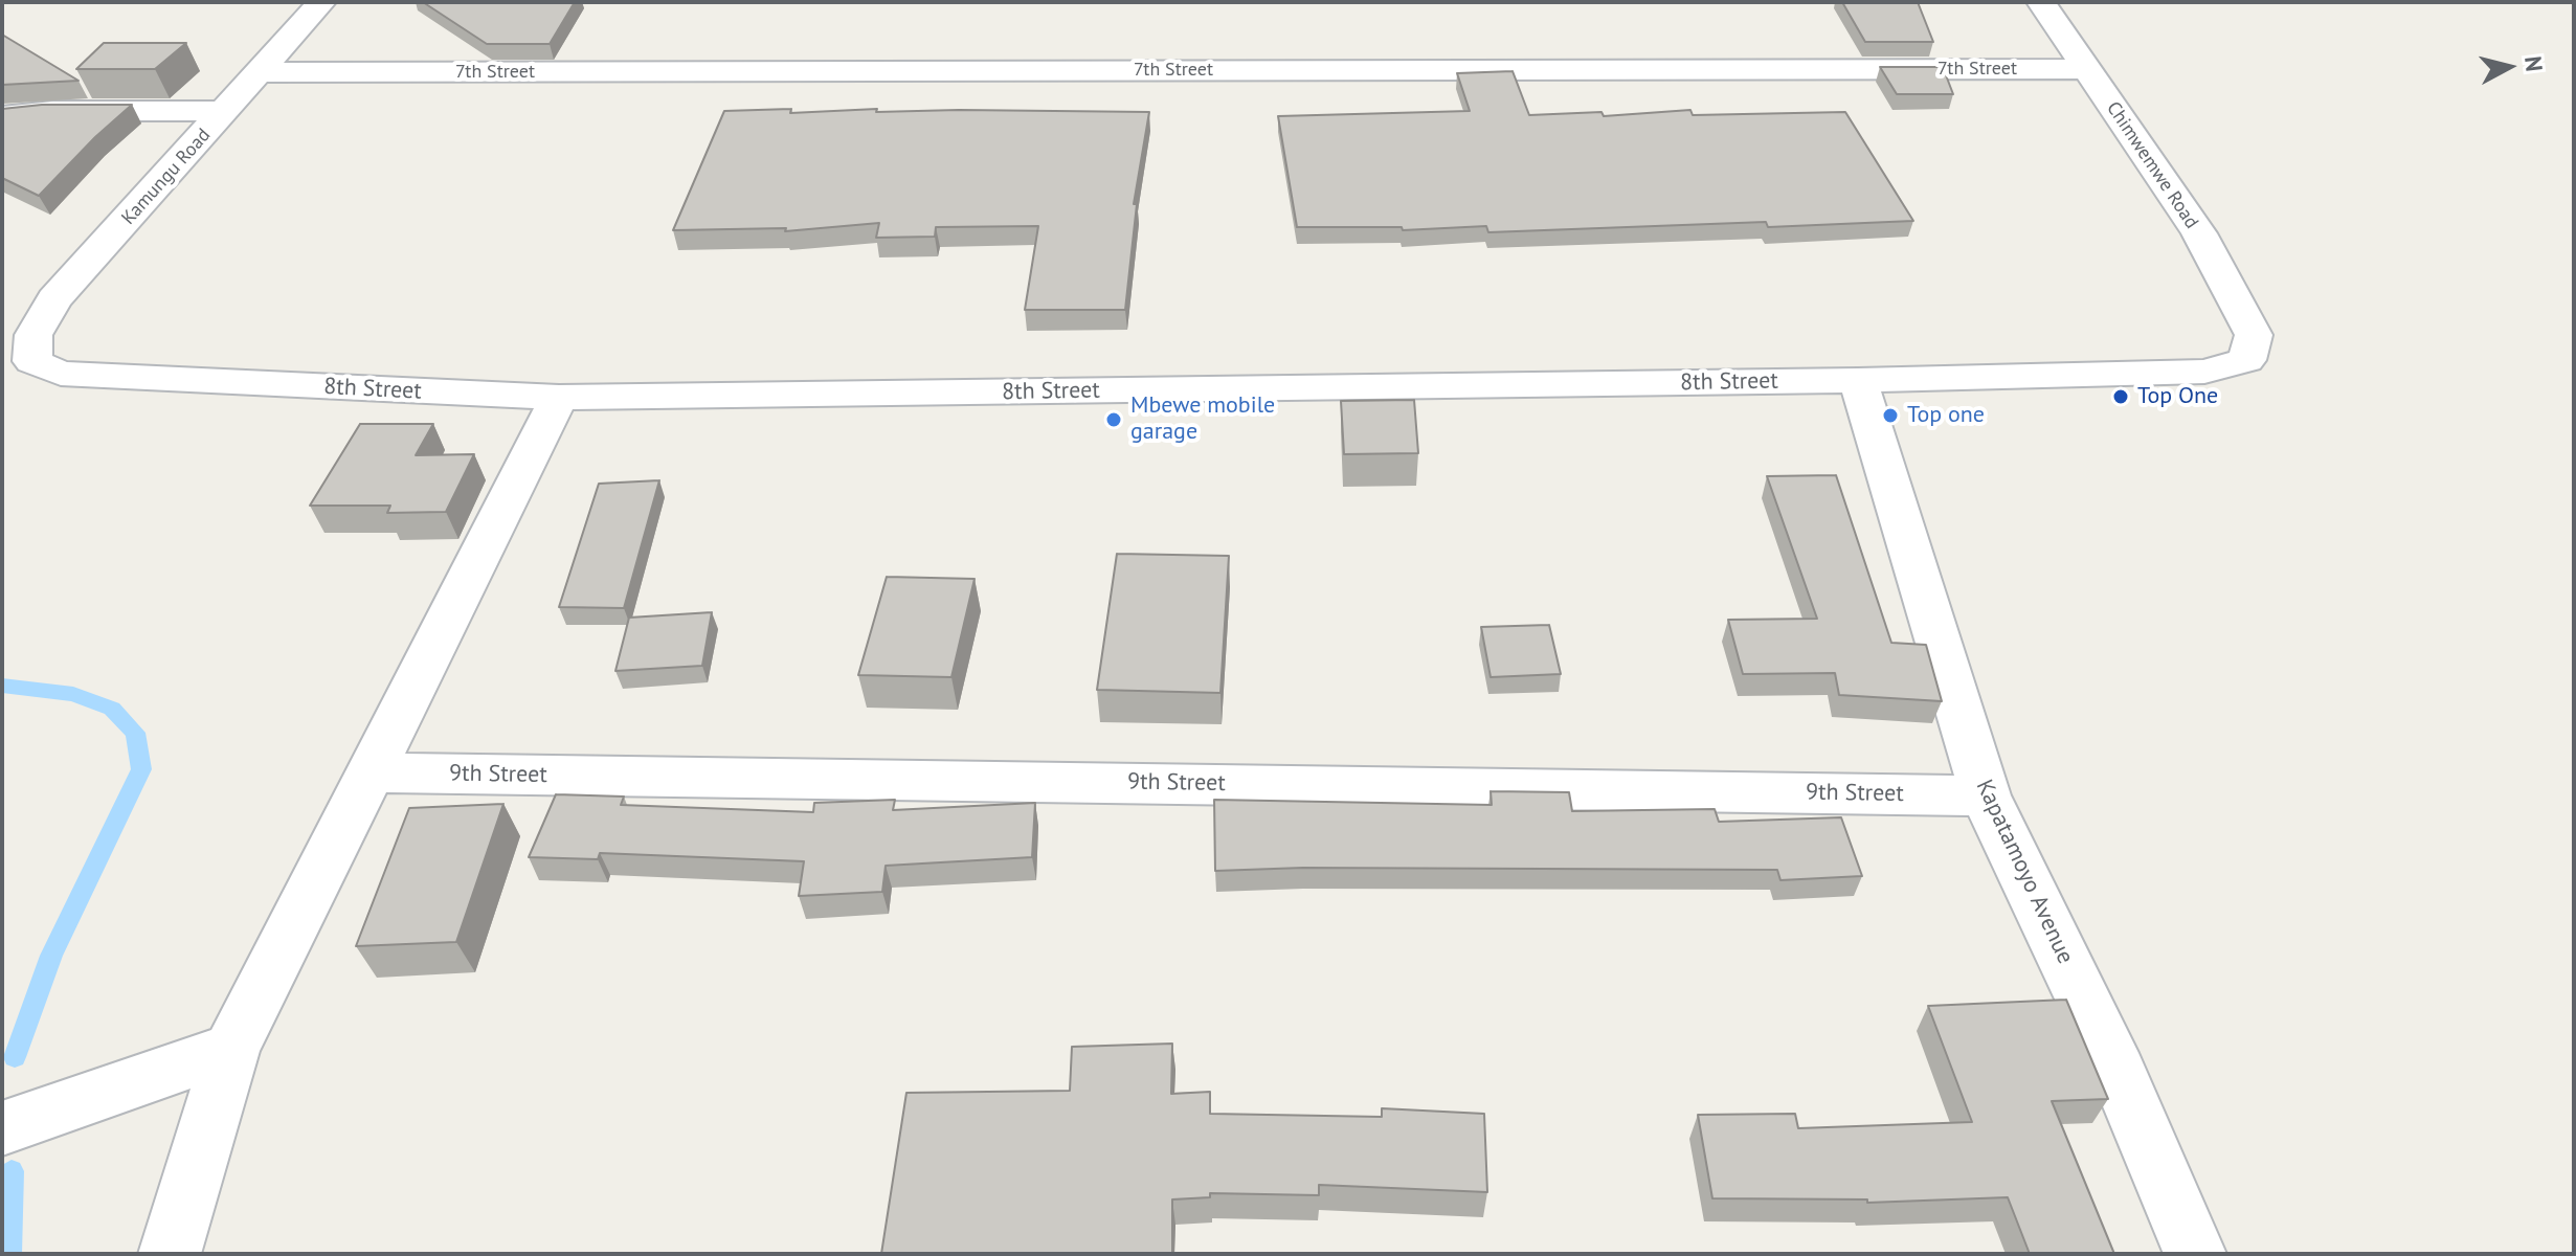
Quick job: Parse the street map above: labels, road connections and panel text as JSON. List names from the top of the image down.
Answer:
{
  "streets": {
    "street": [
      "7th Street",
      "Chimwemwe Road",
      "Kamungu Road",
      "8th Street",
      "9th Street",
      "Kapatamoyo Avenue"
    ]
  },
  "crossings": [
    ["7th Street", "Chimwemwe Road"],
    ["7th Street", "Kamungu Road"],
    ["Chimwemwe Road", "8th Street"],
    ["Kamungu Road", "8th Street"],
    ["8th Street", "Kapatamoyo Avenue"],
    ["9th Street", "Kapatamoyo Avenue"]
  ],
  "places": ["Top One", "Top one", "Mbewe mobile garage"],
  "north": "right"
}
